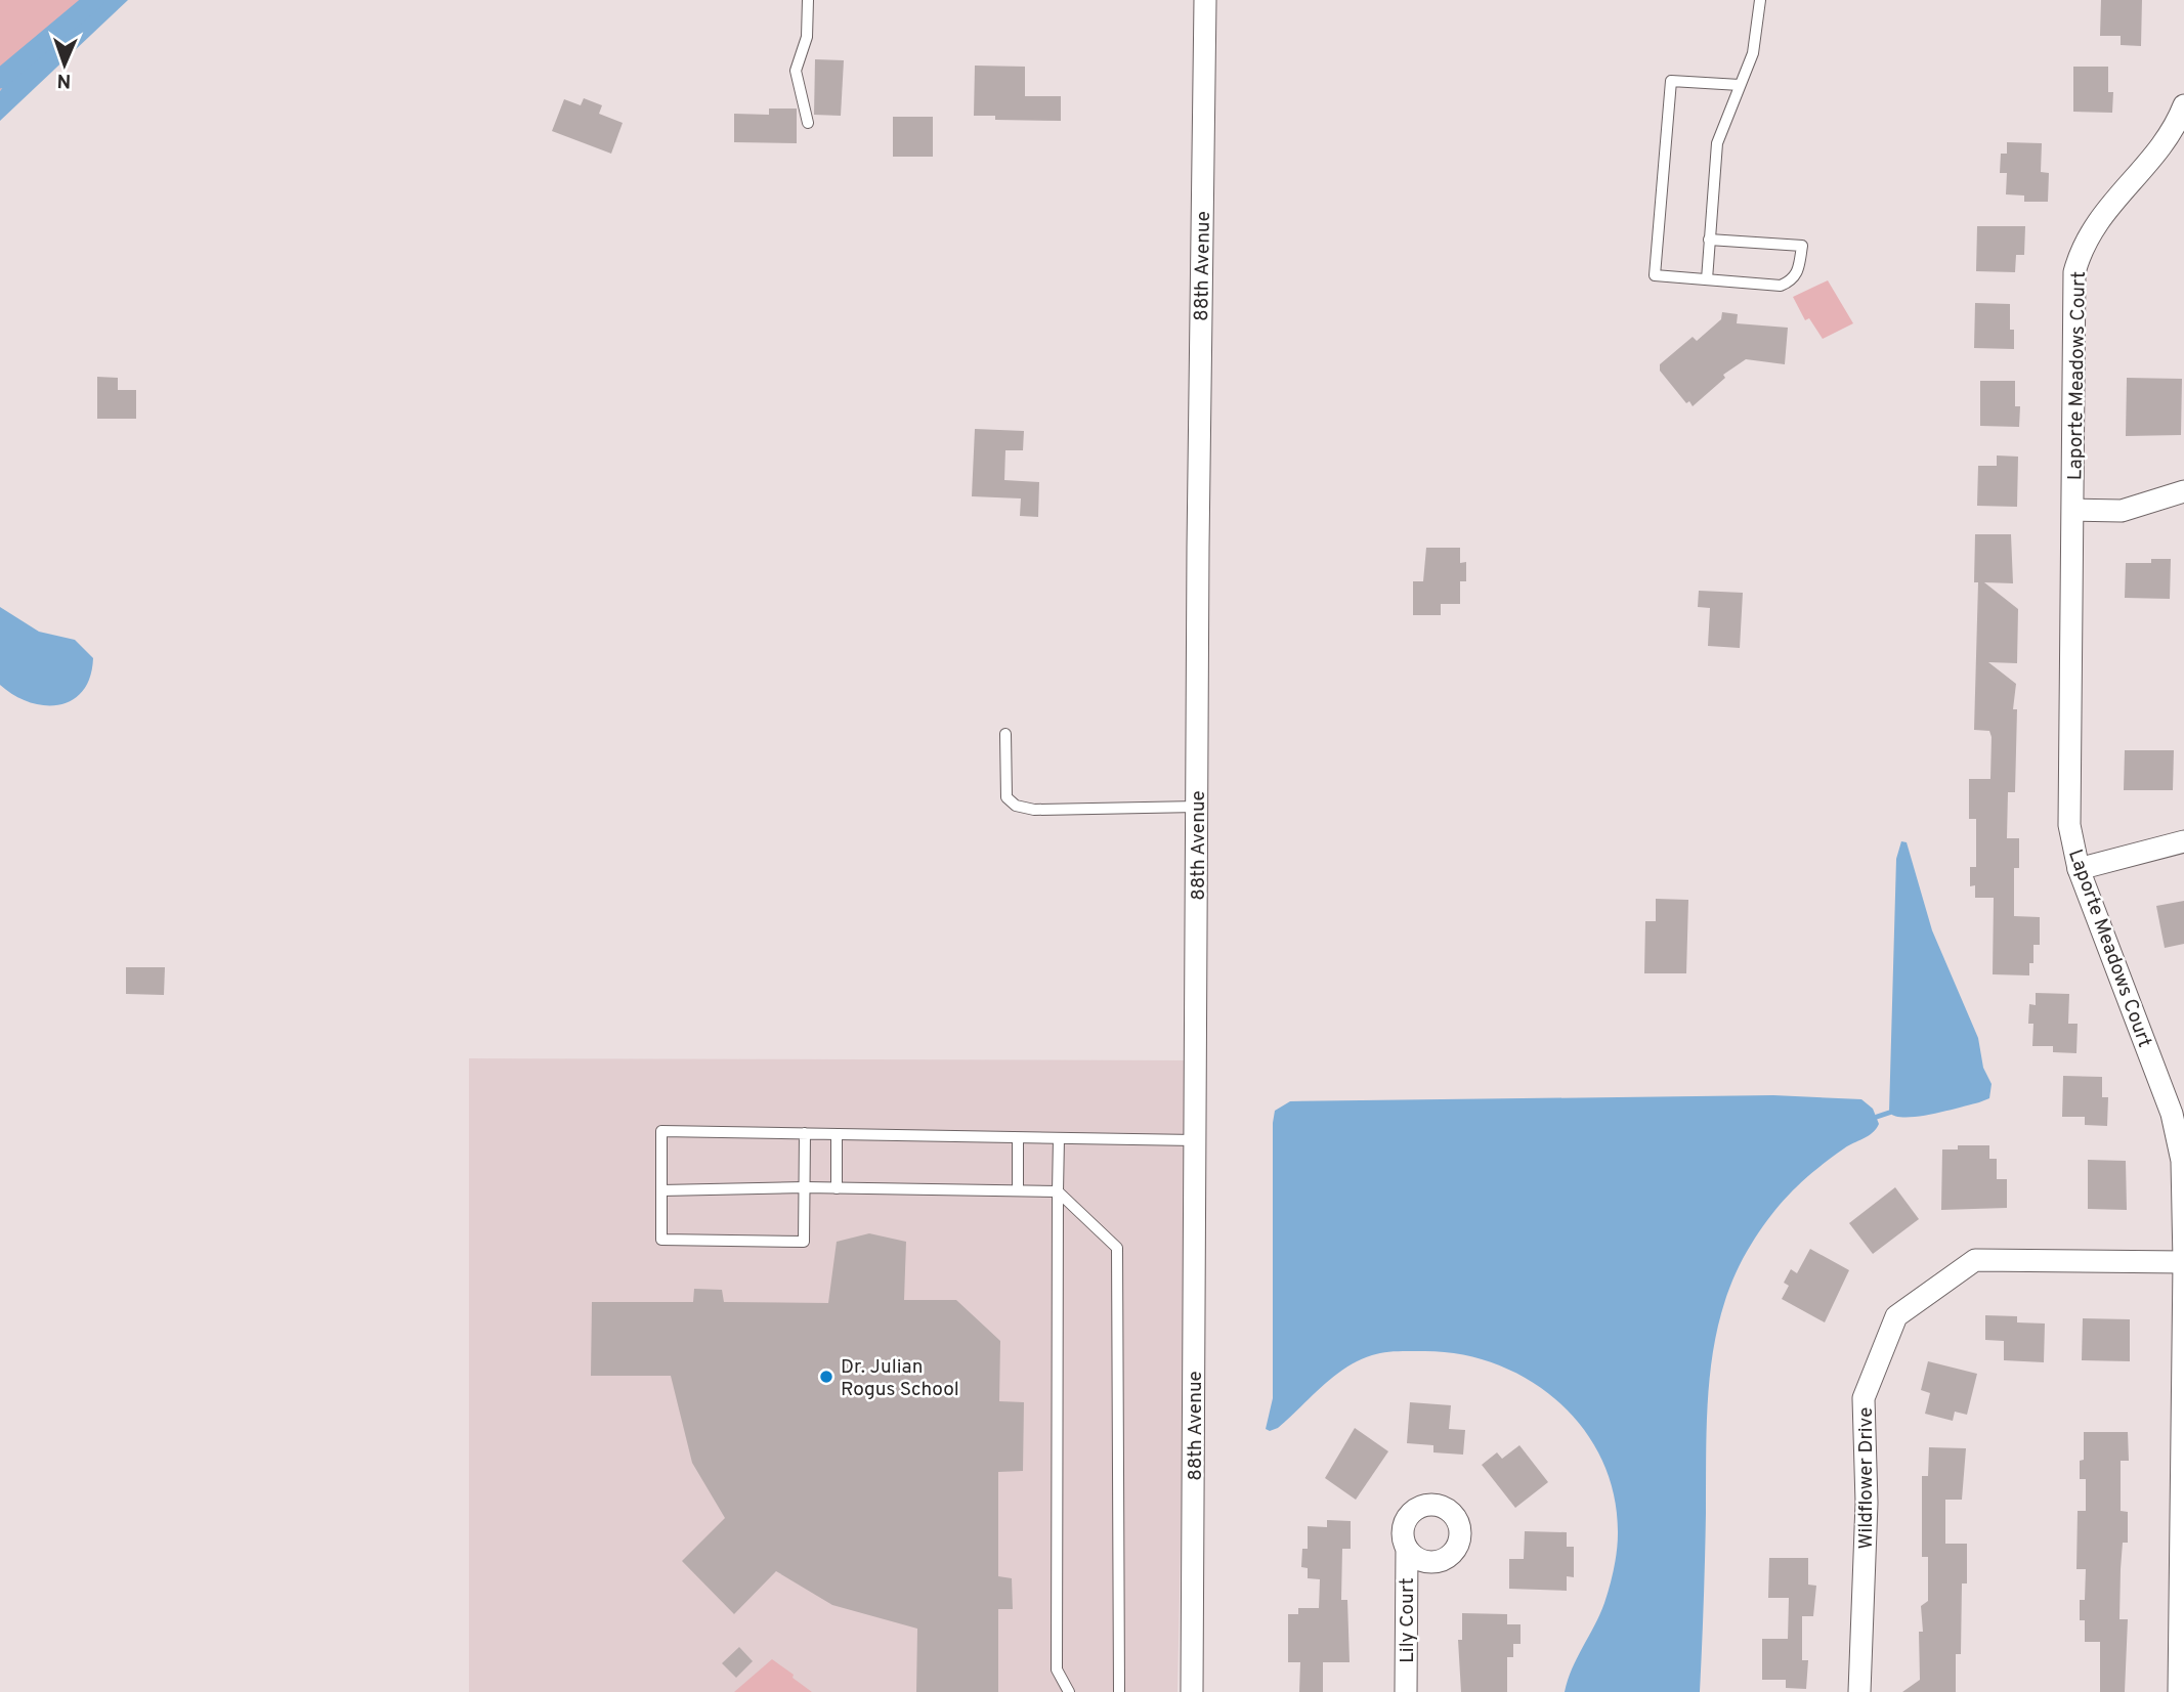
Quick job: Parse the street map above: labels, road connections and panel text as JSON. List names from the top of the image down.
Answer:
{
  "streets": {
    "street": [
      "88th Avenue",
      "Laporte Meadows Court",
      "Wildflower Drive",
      "Lily Court"
    ]
  },
  "crossings": [
    ["Laporte Meadows Court", "Wildflower Drive"]
  ],
  "places": ["Dr. Julian Rogus School"],
  "north": "bottom"
}
